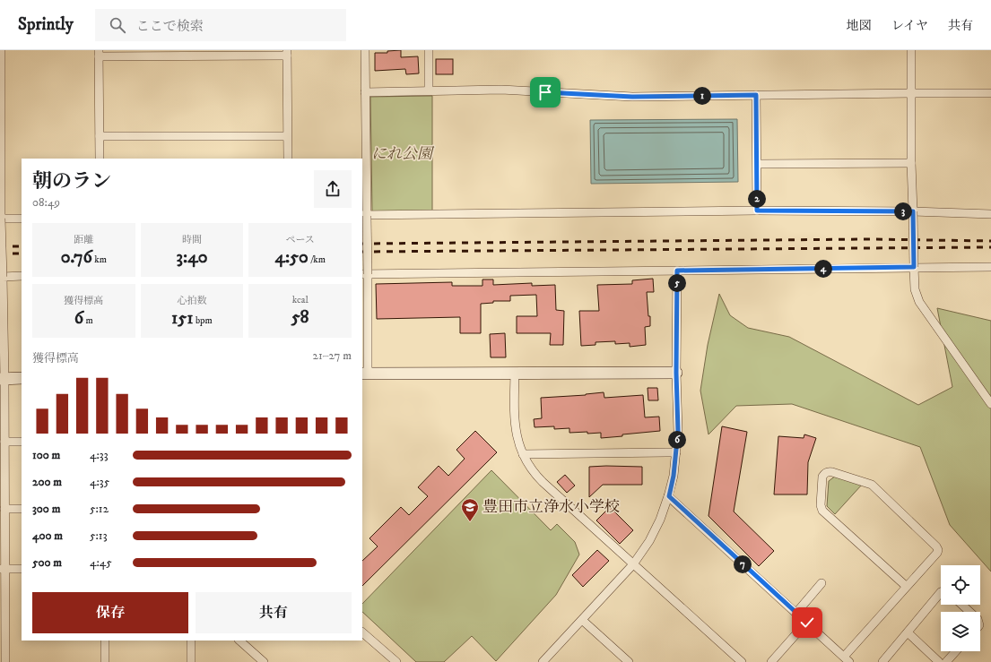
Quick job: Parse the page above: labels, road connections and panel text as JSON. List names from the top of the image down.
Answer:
{
  "parks": ["にれ公園"],
  "places": {
    "school or university": ["豊田市立浄水小学校"]
  },
  "page": {
    "header": "Sprintly",
    "search": "ここで検索",
    "nav": ["地図", "レイヤ", "共有"],
    "pins": [
      "1",
      "2",
      "3",
      "4",
      "5",
      "6",
      "7"
    ],
    "heading": ["朝のラン", "08:49"],
    "stats": [
      ["距離", "0.76 km"],
      ["時間", "3:40"],
      ["ペース", "4:50 /km"],
      ["獲得標高", "6 m"],
      ["心拍数", "151 bpm"],
      ["kcal", "58"]
    ],
    "chart": ["獲得標高", "21–27 m"],
    "list": [
      {
        "name": "100 m",
        "note": "4:33"
      },
      {
        "name": "200 m",
        "note": "4:35"
      },
      {
        "name": "300 m",
        "note": "5:12"
      },
      {
        "name": "400 m",
        "note": "5:13"
      },
      {
        "name": "500 m",
        "note": "4:45"
      }
    ],
    "buttons": ["保存", "共有"]
  }
}
